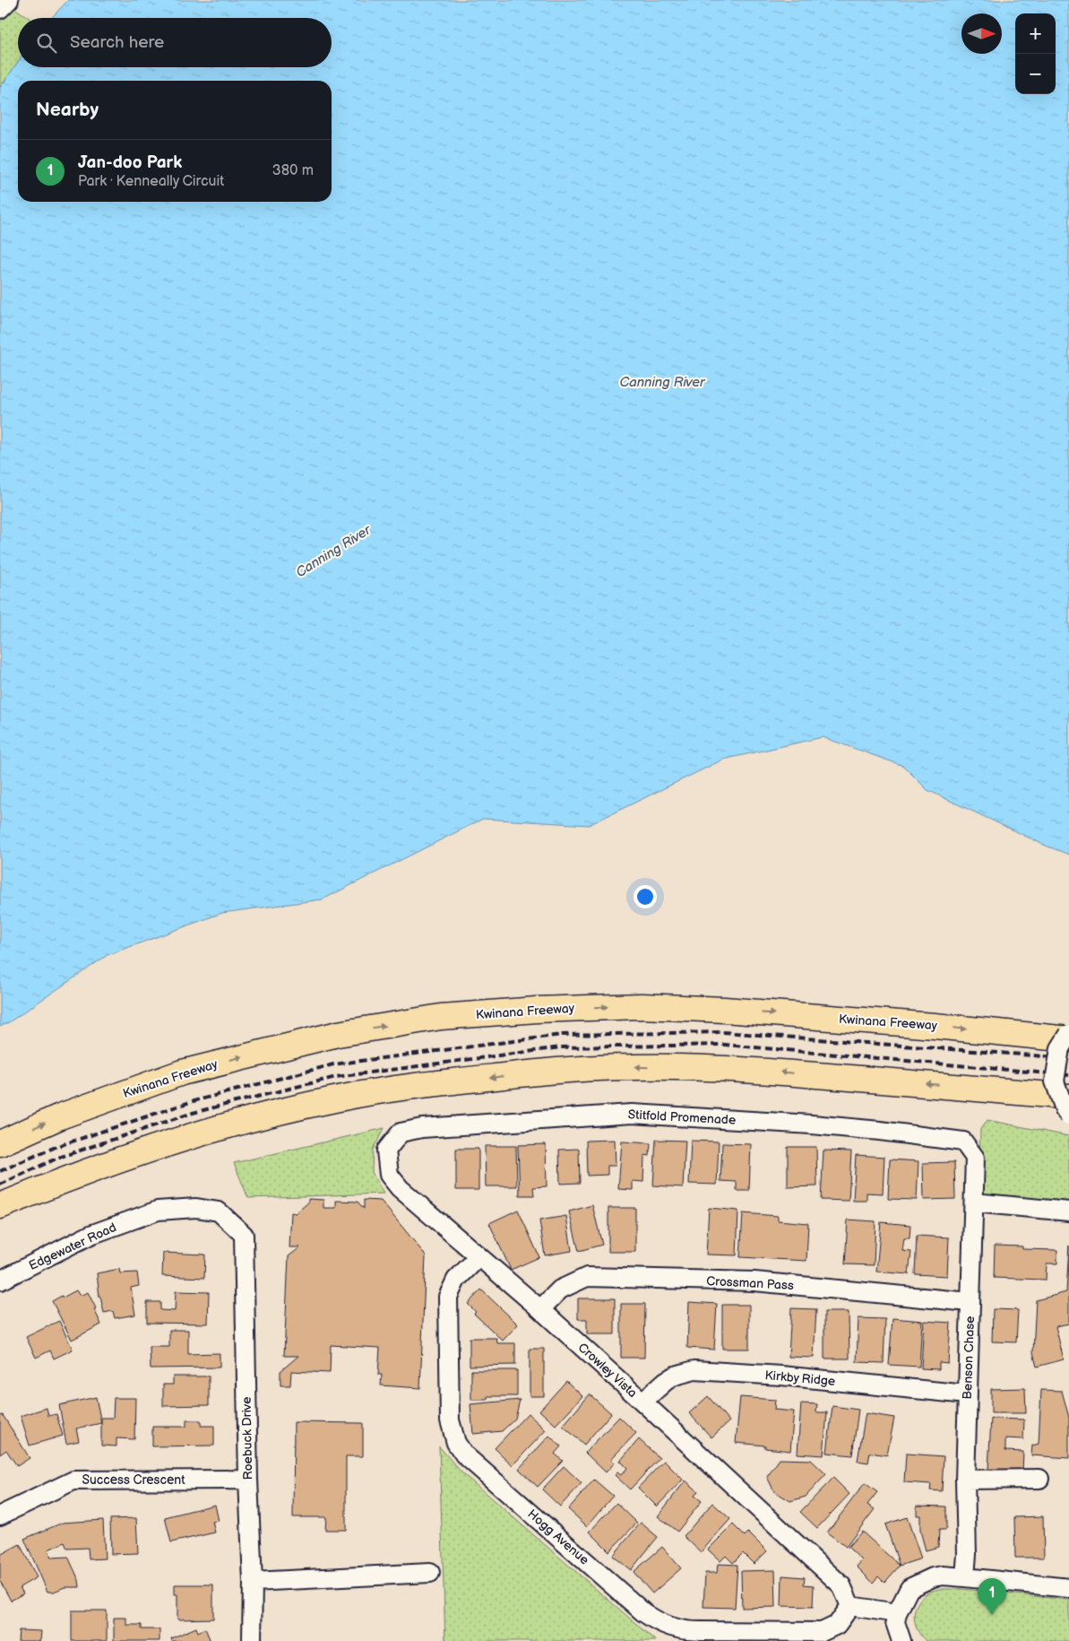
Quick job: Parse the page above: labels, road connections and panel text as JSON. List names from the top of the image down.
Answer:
{
  "streets": {
    "highway": ["Kwinana Freeway"],
    "street": [
      "Stitfold Promenade",
      "Edgewater Road",
      "Crossman Pass",
      "Benson Chase",
      "Crowley Vista",
      "Kirkby Ridge",
      "Roebuck Drive",
      "Success Crescent",
      "Hogg Avenue"
    ]
  },
  "crossings": [
    ["Stitfold Promenade", "Benson Chase"],
    ["Stitfold Promenade", "Crowley Vista"],
    ["Edgewater Road", "Roebuck Drive"],
    ["Crossman Pass", "Benson Chase"],
    ["Crossman Pass", "Crowley Vista"],
    ["Benson Chase", "Kirkby Ridge"],
    ["Crowley Vista", "Kirkby Ridge"],
    ["Crowley Vista", "Hogg Avenue"],
    ["Roebuck Drive", "Success Crescent"]
  ],
  "water": ["Canning River"],
  "north": "right",
  "page": {
    "map_buttons": ["+", "−"],
    "search": "Search here",
    "heading": "Nearby",
    "list": [
      {
        "mark": "1",
        "name": "Jan-doo Park",
        "note": "Park · Kenneally Circuit",
        "value": "380 m"
      }
    ],
    "pins": "1"
  }
}
